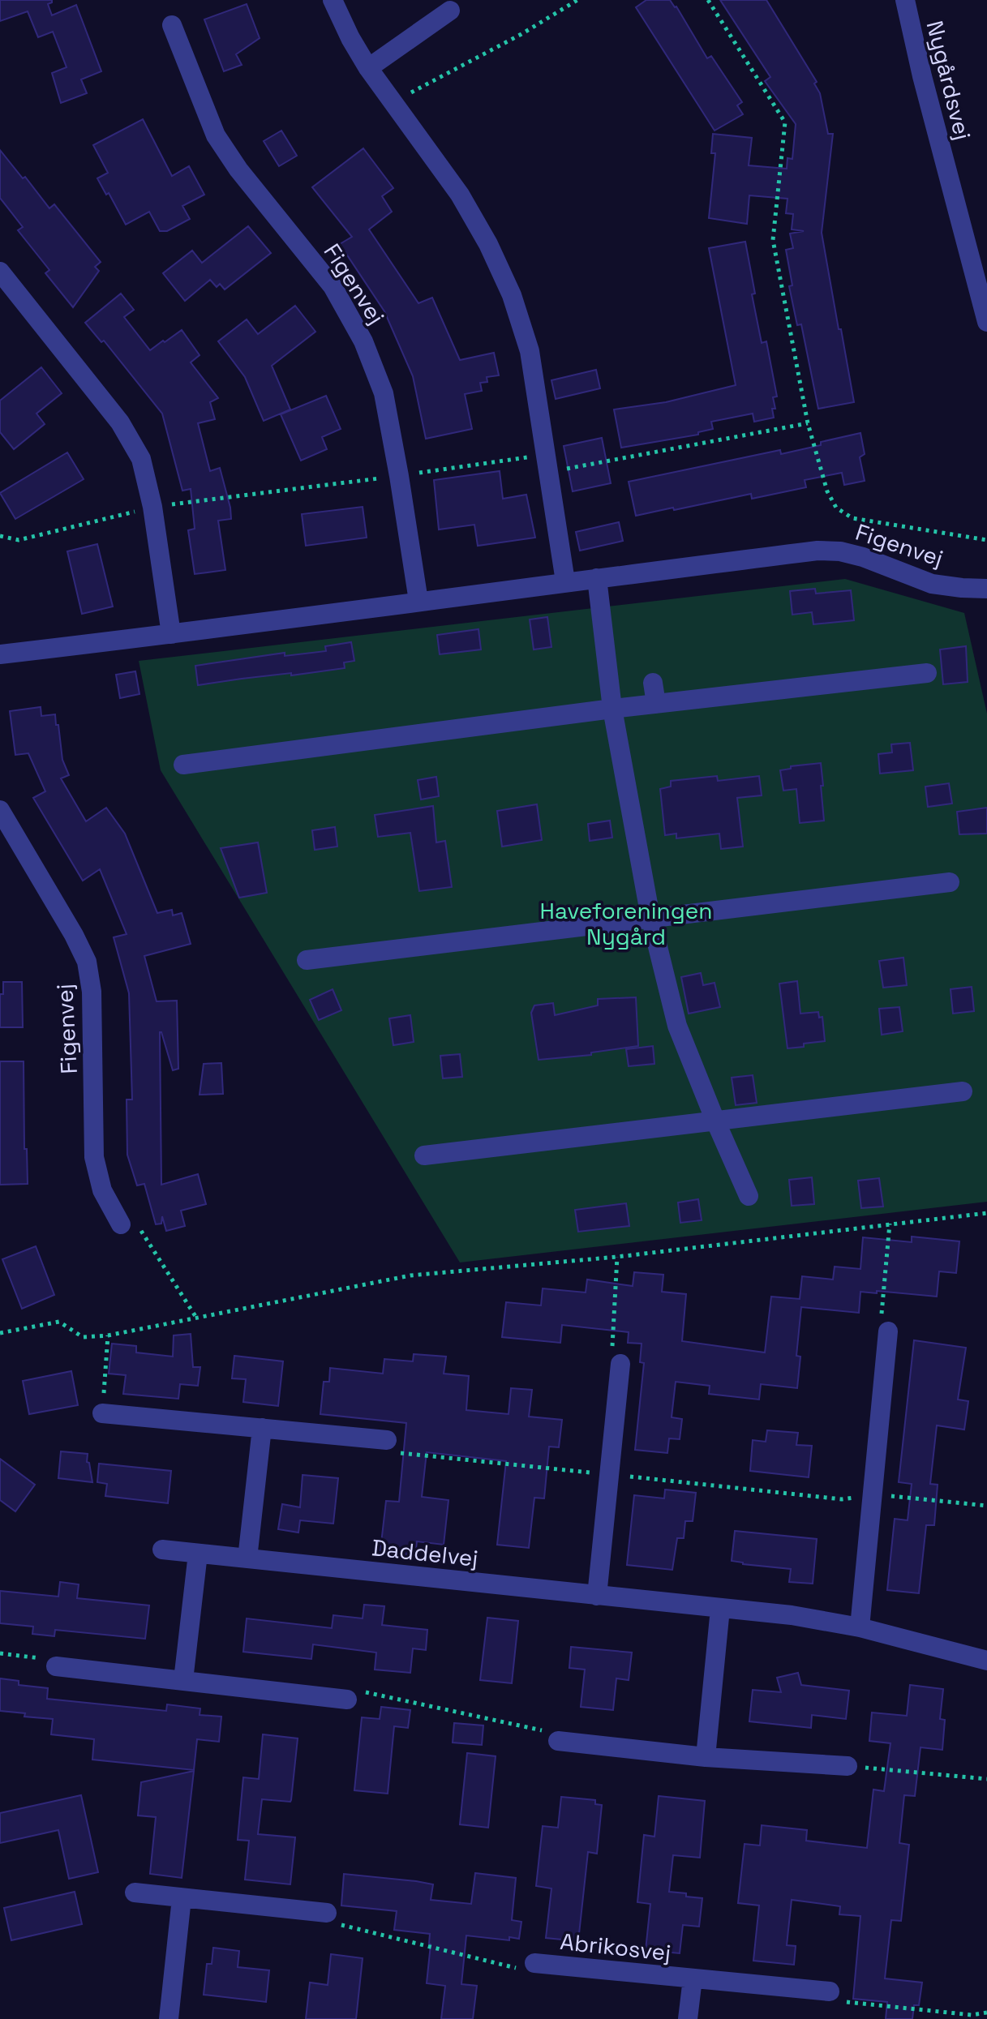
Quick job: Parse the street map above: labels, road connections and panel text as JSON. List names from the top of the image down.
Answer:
{
  "streets": {
    "street": [
      "Nygårdsvej",
      "Figenvej",
      "Daddelvej",
      "Abrikosvej"
    ]
  },
  "parks": ["Haveforeningen Nygård"]
}
